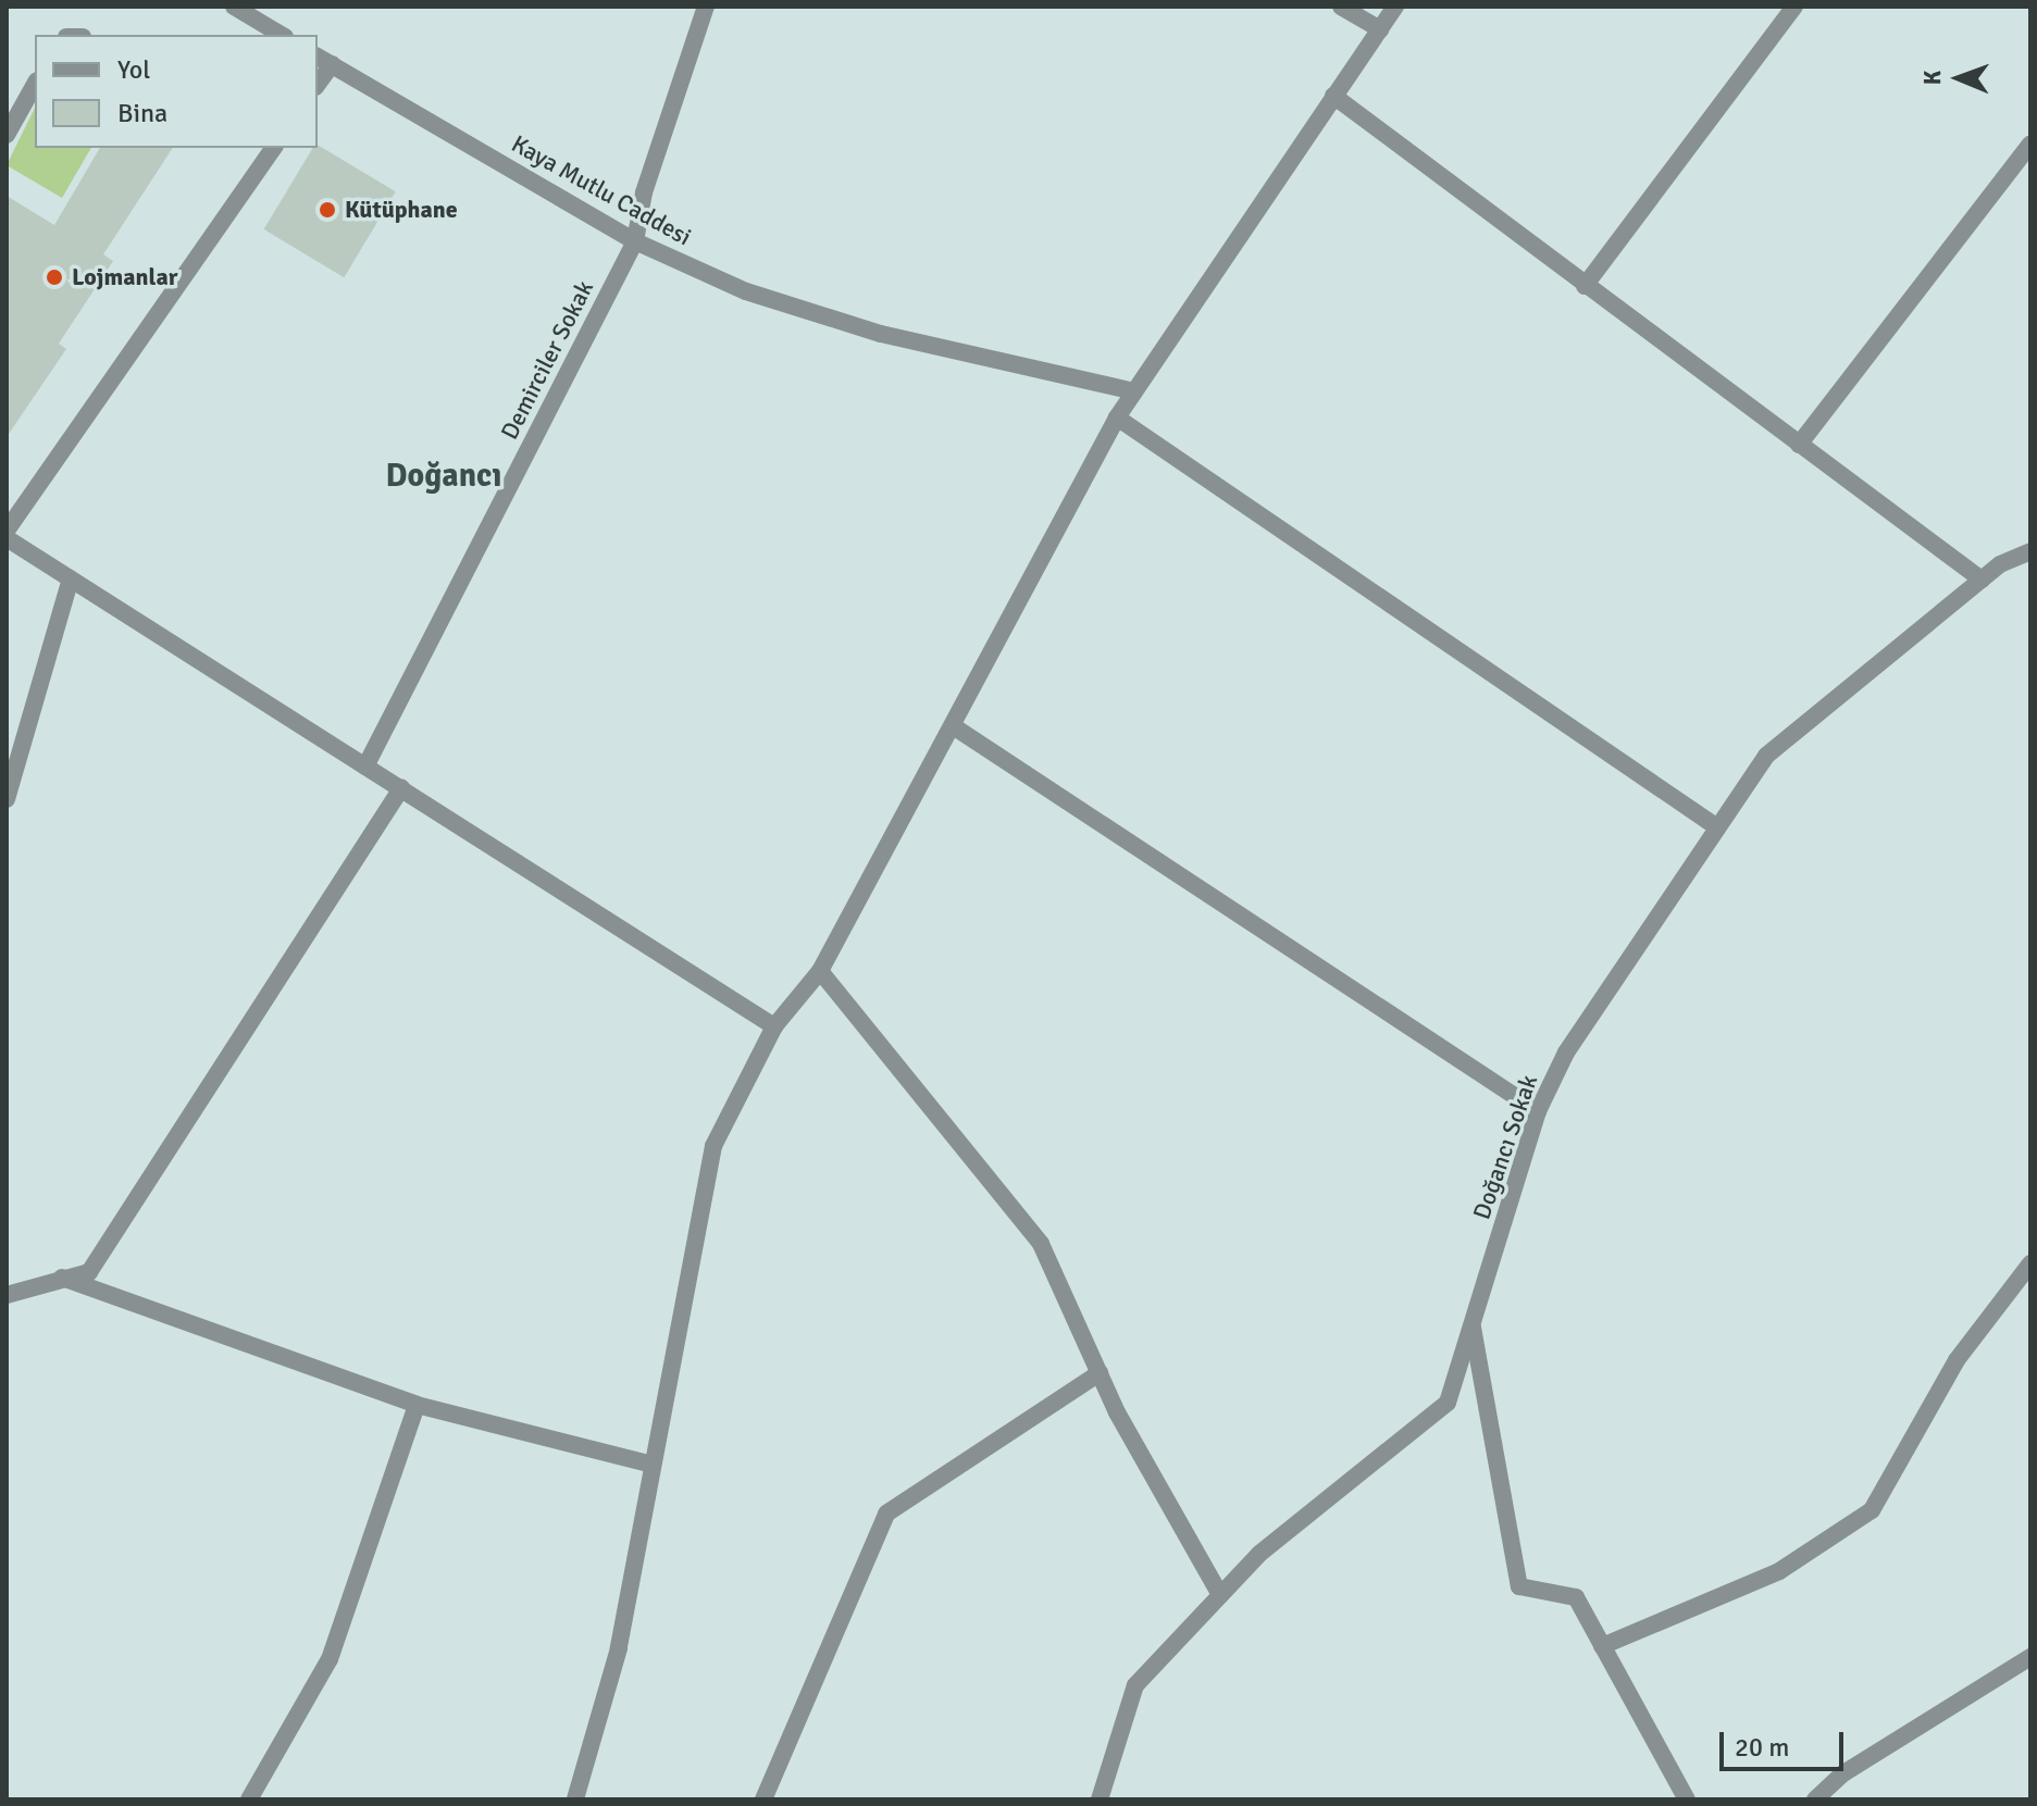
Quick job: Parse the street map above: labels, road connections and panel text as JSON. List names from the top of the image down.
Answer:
{
  "streets": {
    "street": ["Kaya Mutlu Caddesi", "Demirciler Sokak", "Doğancı Sokak"]
  },
  "crossings": [
    ["Kaya Mutlu Caddesi", "Demirciler Sokak"]
  ],
  "districts": ["Doğancı"],
  "places": ["Kütüphane", "Lojmanlar"],
  "legend": ["Yol", "Bina"],
  "scale_bar": "20 m",
  "north": "left"
}
